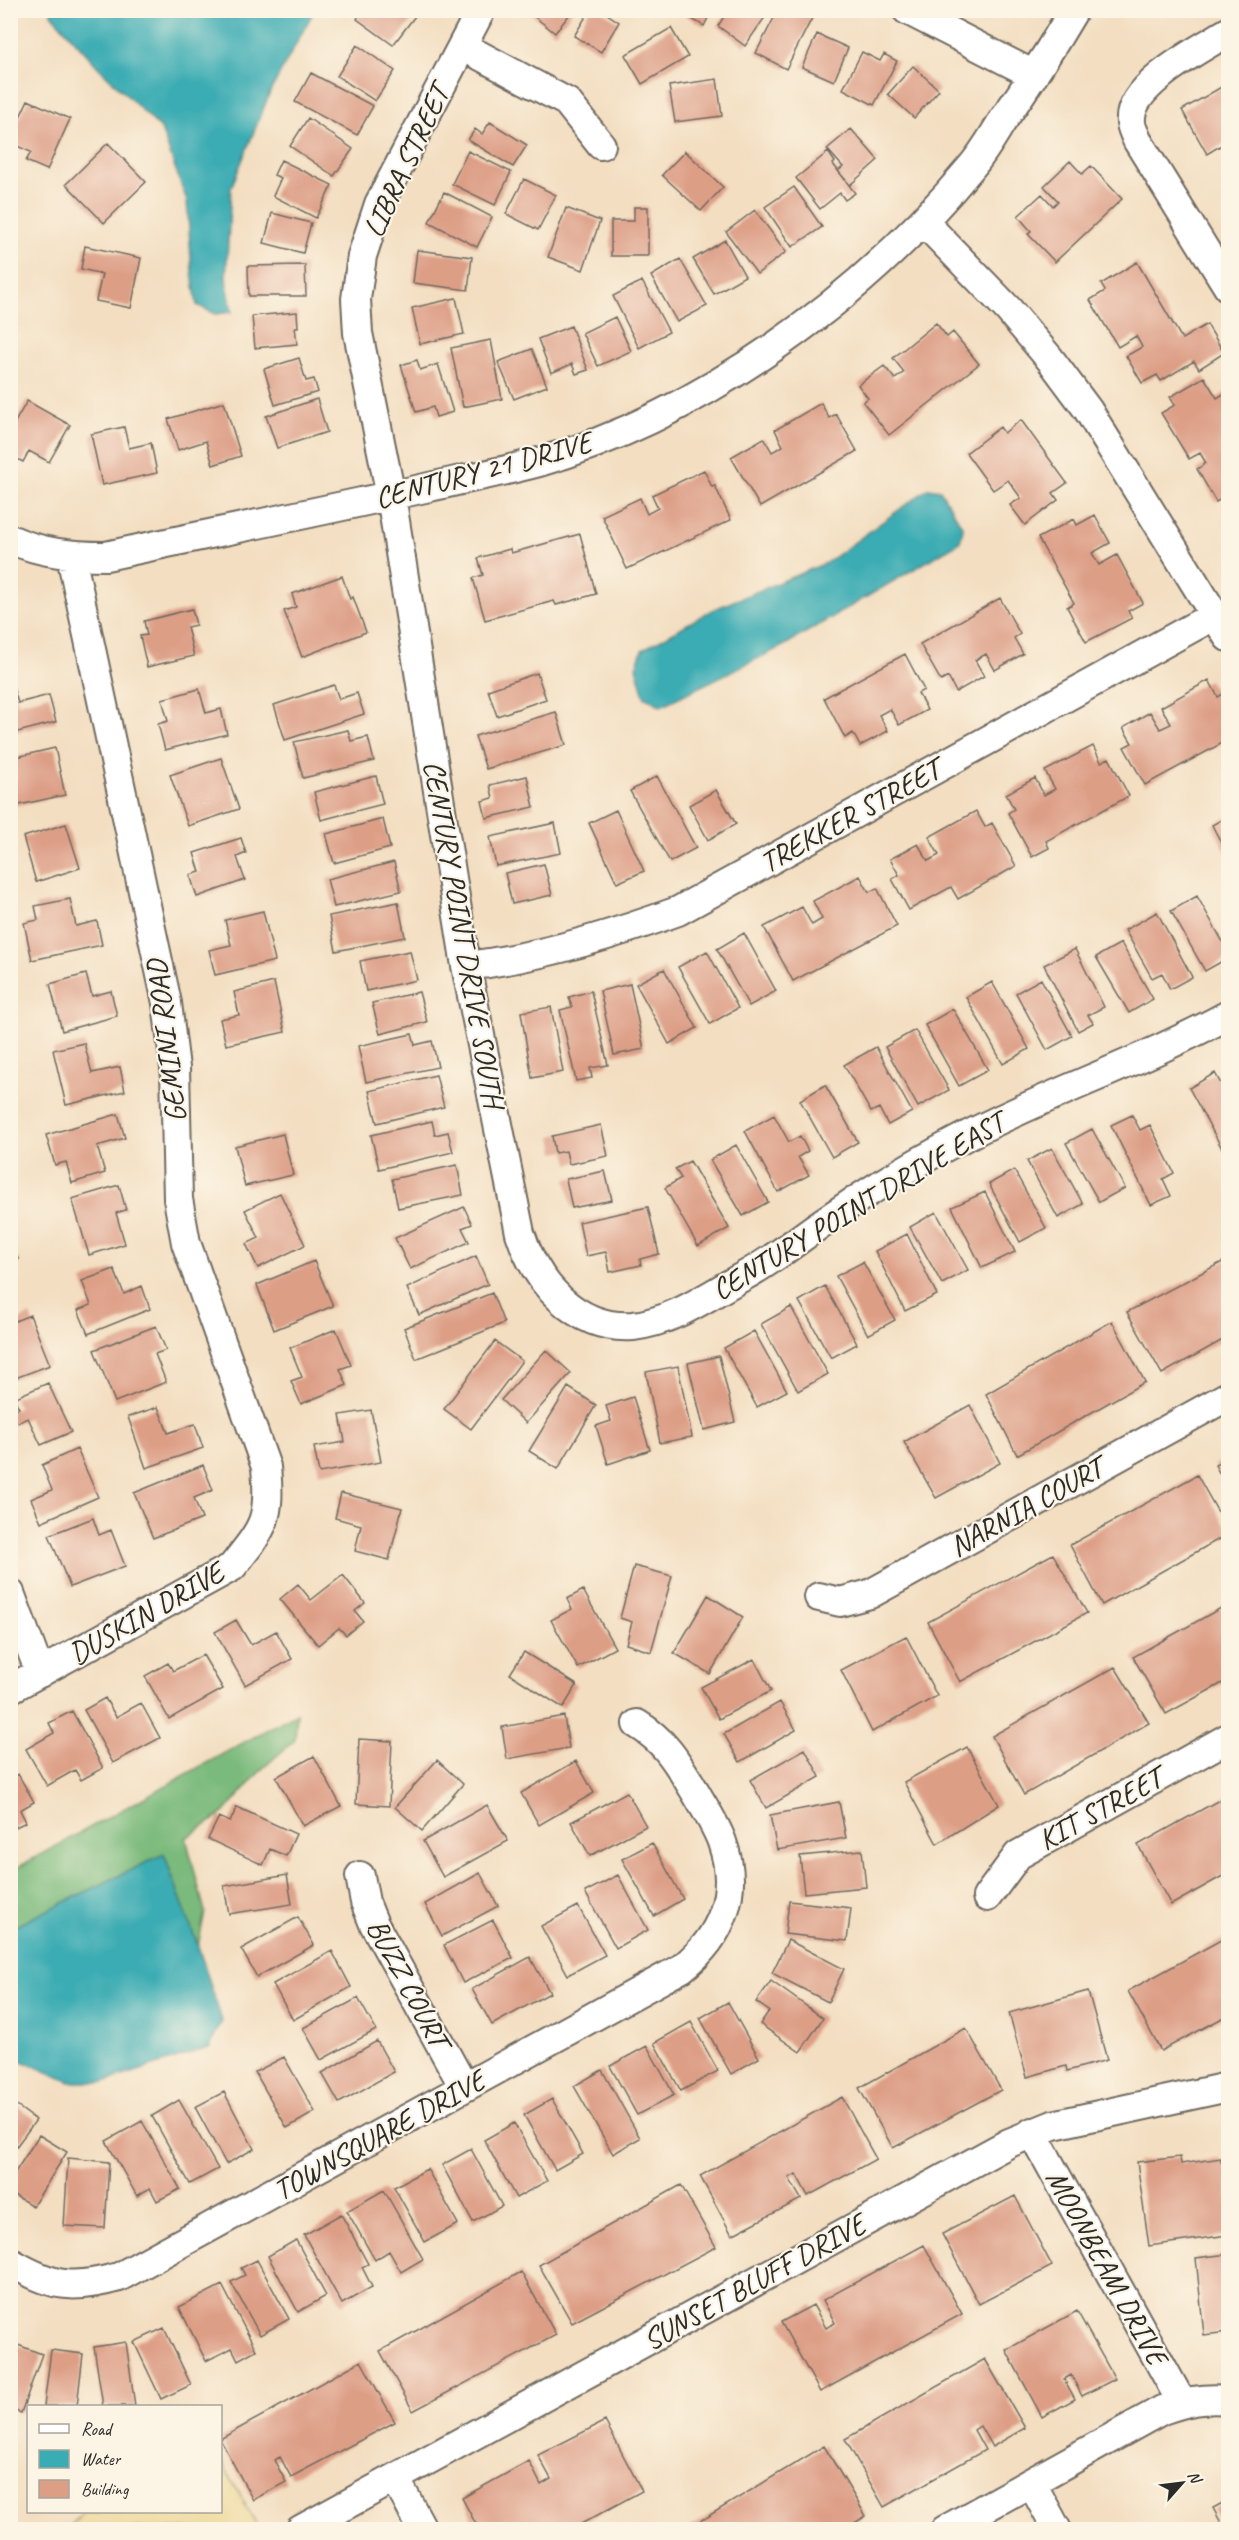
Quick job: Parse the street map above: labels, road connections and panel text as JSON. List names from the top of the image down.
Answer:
{
  "streets": {
    "street": [
      "LIBRA STREET",
      "CENTURY 21 DRIVE",
      "TREKKER STREET",
      "CENTURY POINT DRIVE SOUTH",
      "GEMINI ROAD",
      "CENTURY POINT DRIVE EAST",
      "NARNIA COURT",
      "DUSKIN DRIVE",
      "KIT STREET",
      "BUZZ COURT",
      "TOWNSQUARE DRIVE",
      "MOONBEAM DRIVE",
      "SUNSET BLUFF DRIVE"
    ]
  },
  "crossings": [
    ["LIBRA STREET", "CENTURY 21 DRIVE"],
    ["LIBRA STREET", "CENTURY POINT DRIVE SOUTH"],
    ["CENTURY 21 DRIVE", "CENTURY POINT DRIVE SOUTH"],
    ["CENTURY 21 DRIVE", "GEMINI ROAD"],
    ["TREKKER STREET", "CENTURY POINT DRIVE SOUTH"],
    ["CENTURY POINT DRIVE SOUTH", "CENTURY POINT DRIVE EAST"],
    ["GEMINI ROAD", "DUSKIN DRIVE"],
    ["BUZZ COURT", "TOWNSQUARE DRIVE"],
    ["MOONBEAM DRIVE", "SUNSET BLUFF DRIVE"]
  ],
  "legend": ["Road", "Water", "Building"],
  "north": "top right"
}
